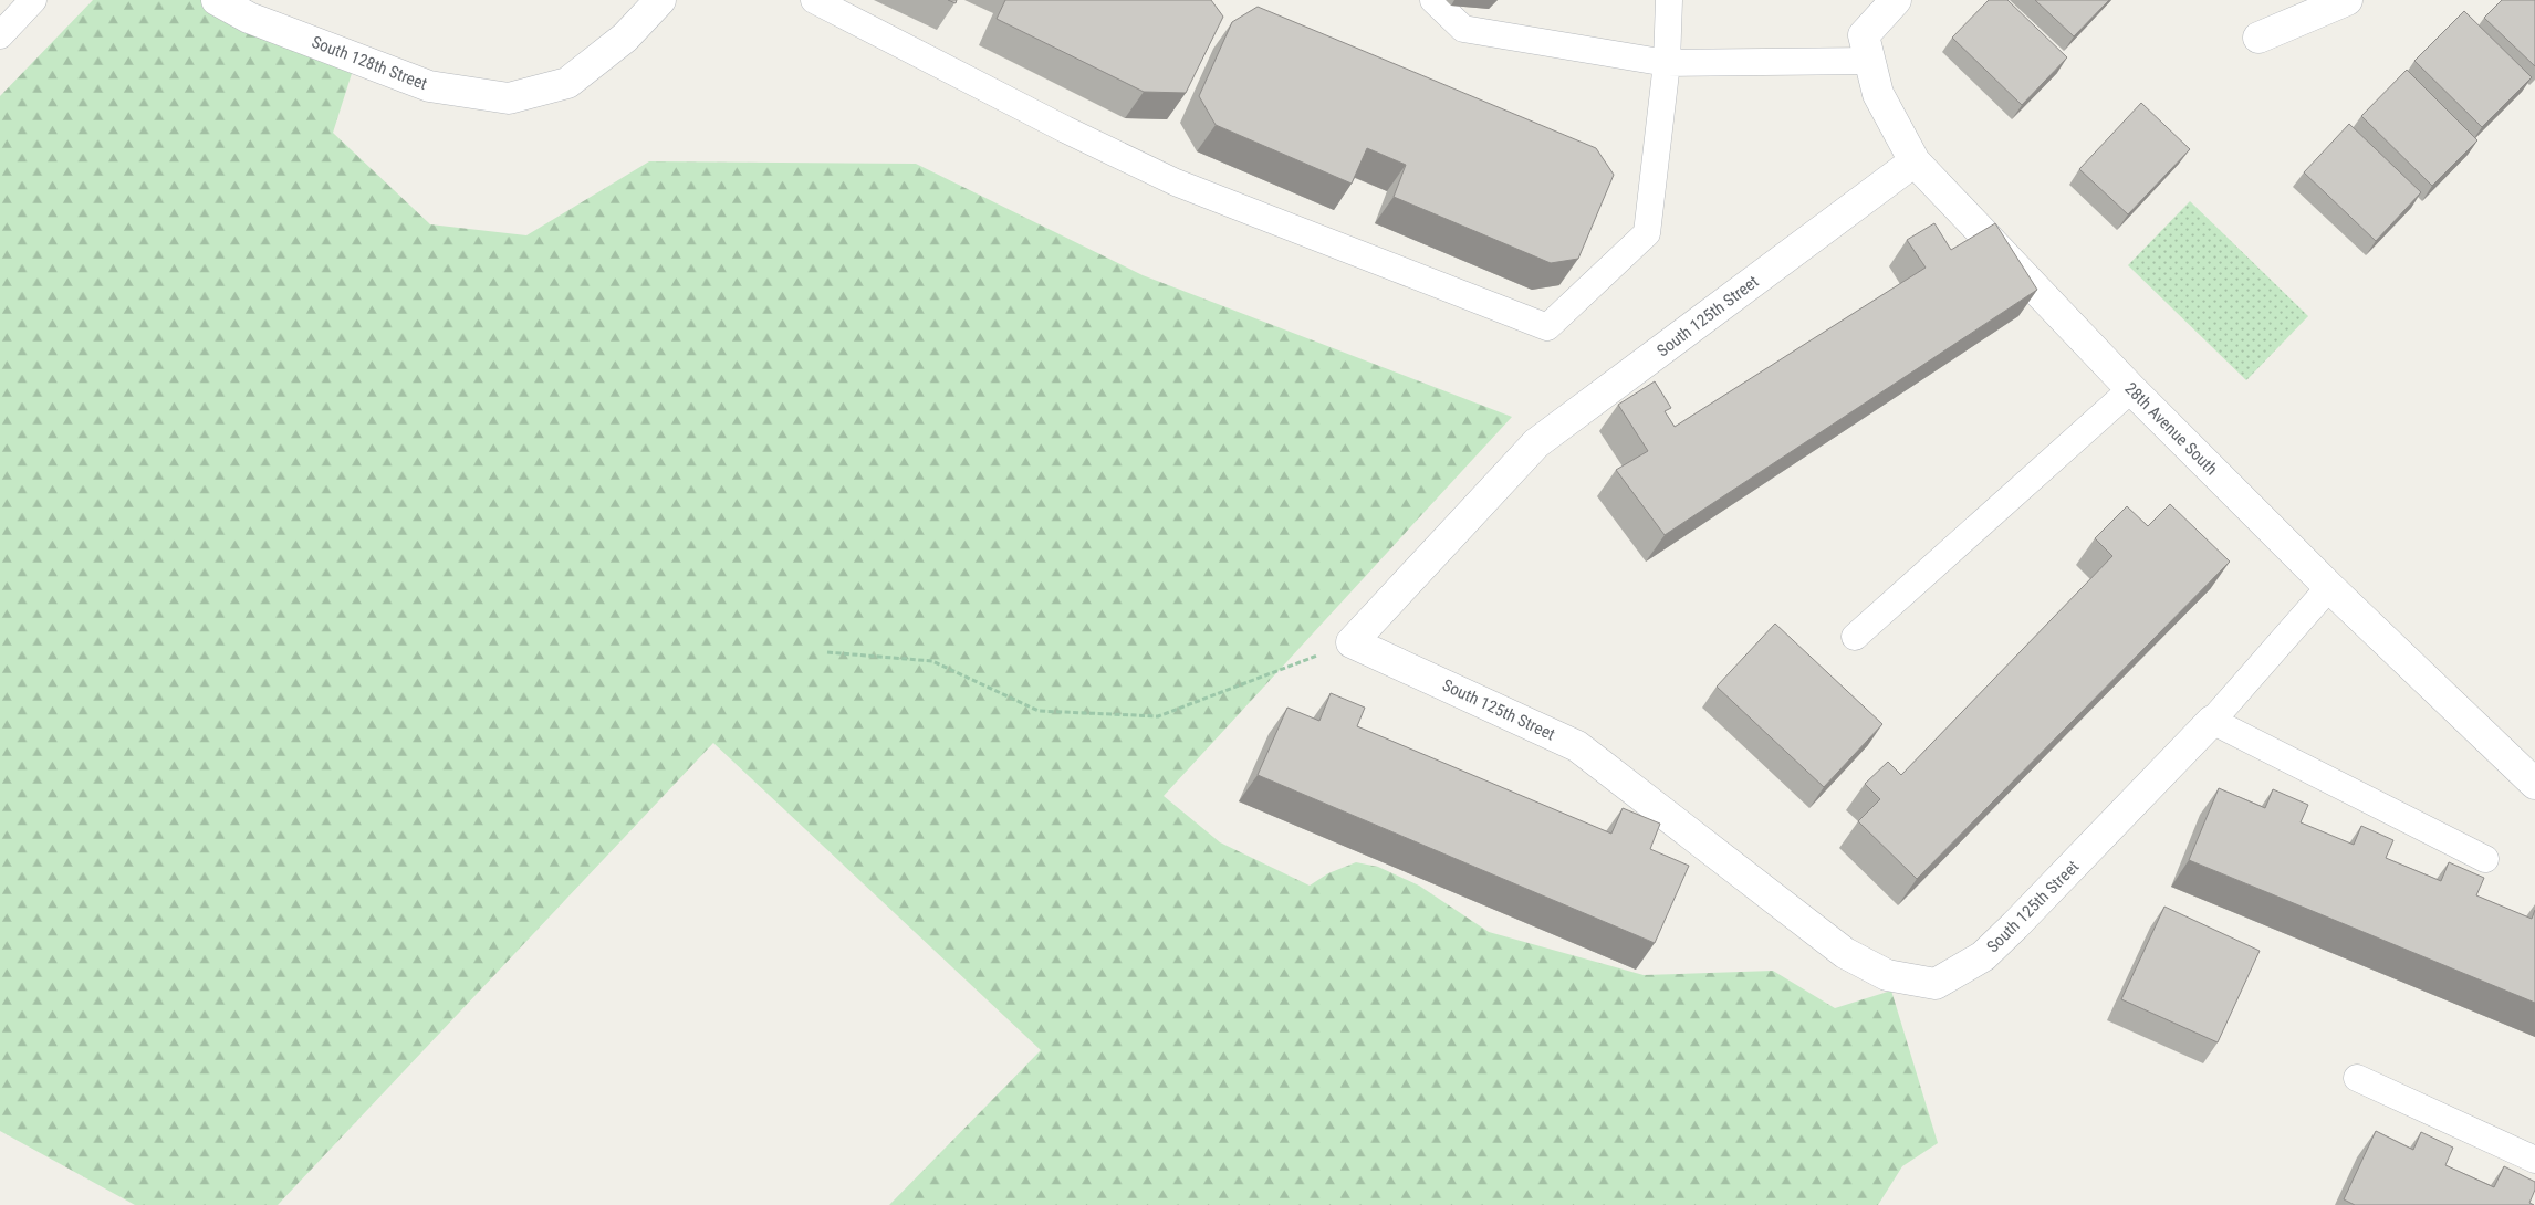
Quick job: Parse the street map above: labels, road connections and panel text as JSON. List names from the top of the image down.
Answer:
{
  "streets": {
    "street": ["South 128th Street", "South 125th Street", "28th Avenue South"]
  },
  "crossings": [
    ["South 125th Street", "28th Avenue South"]
  ]
}
